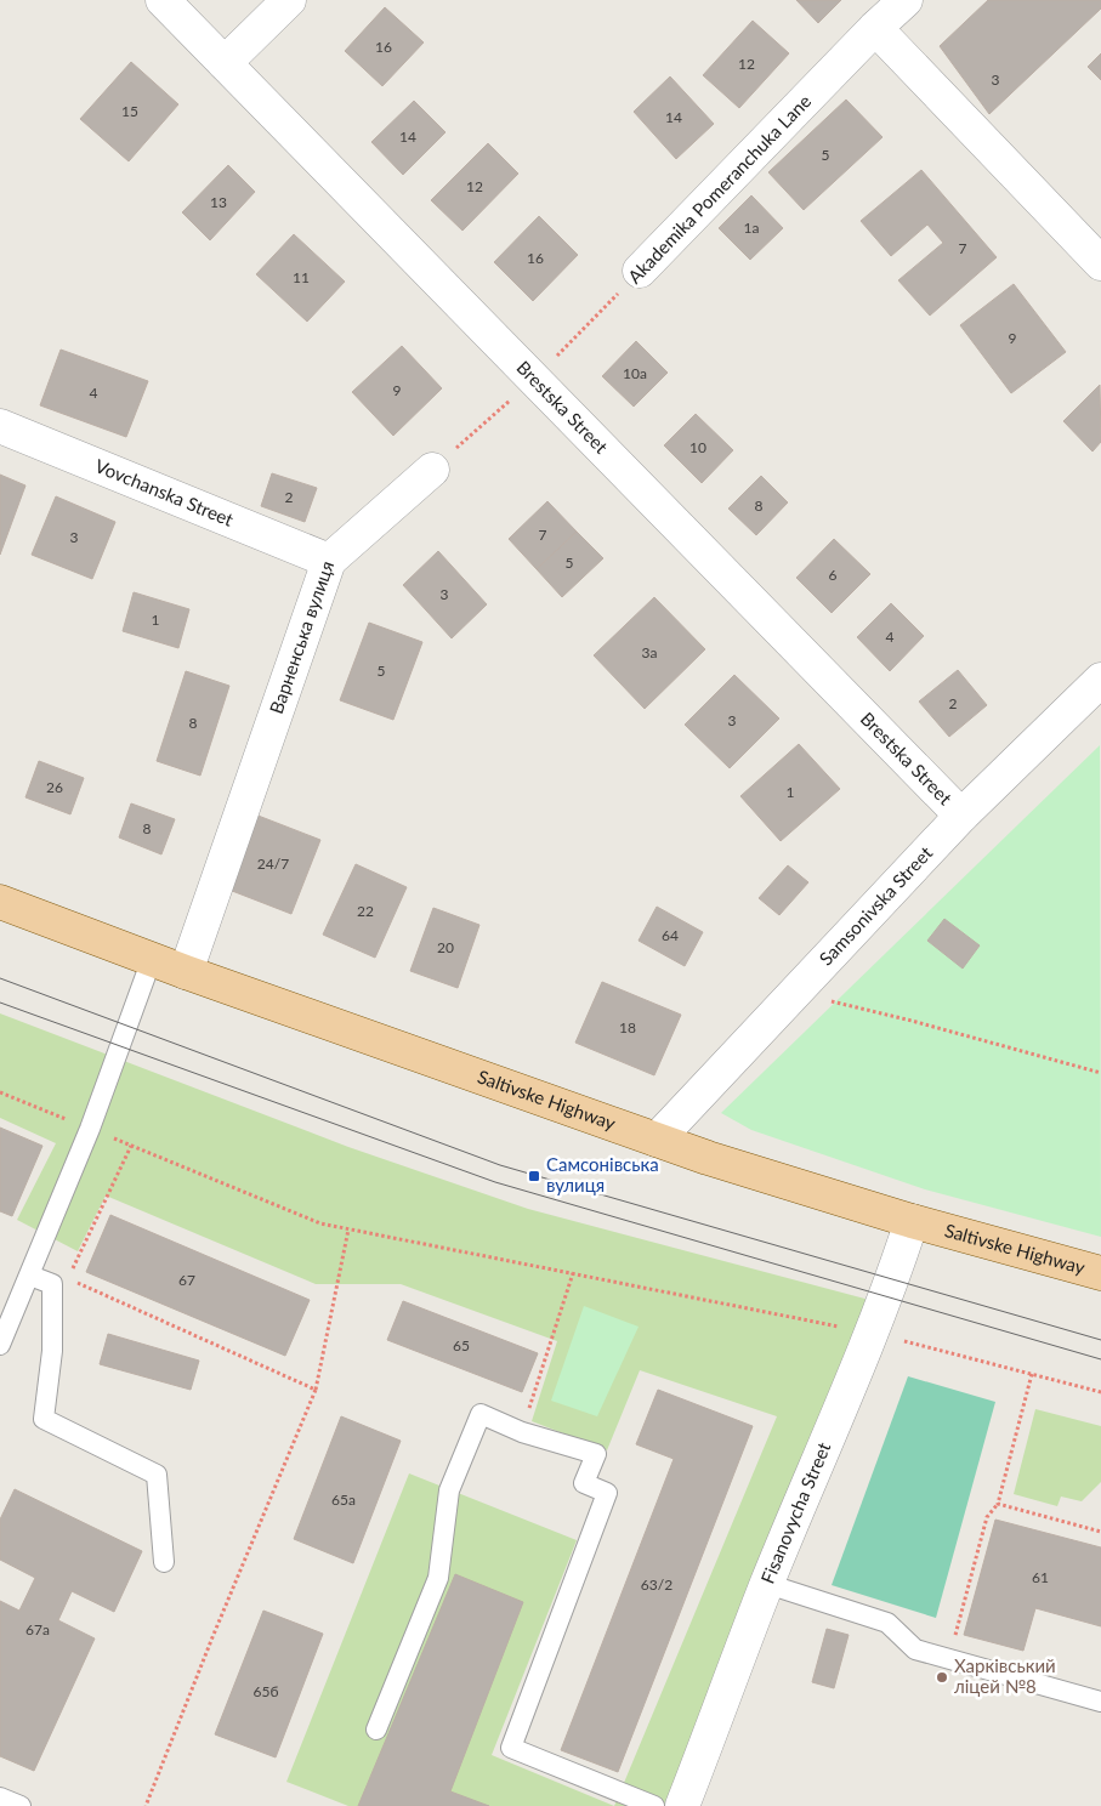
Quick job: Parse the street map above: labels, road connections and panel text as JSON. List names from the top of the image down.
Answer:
{
  "streets": {
    "main road": ["Saltivske Highway"],
    "street": [
      "Akademika Pomeranchuka Lane",
      "Brestska Street",
      "Vovchanska Street",
      "Варненська вулиця",
      "Samsonivska Street",
      "Fisanovycha Street"
    ]
  },
  "crossings": [
    ["Akademika Pomeranchuka Lane", "Brestska Street"],
    ["Brestska Street", "Samsonivska Street"],
    ["Vovchanska Street", "Варненська вулиця"],
    ["Варненська вулиця", "Saltivske Highway"],
    ["Samsonivska Street", "Saltivske Highway"],
    ["Saltivske Highway", "Fisanovycha Street"]
  ],
  "places": {
    "transit": ["Самсонівська вулиця"],
    "other": ["Харківський ліцей №8"]
  },
  "house_numbers": [
    "16",
    "12",
    "3",
    "15",
    "14",
    "14",
    "5",
    "12",
    "13",
    "1а",
    "7",
    "16",
    "11",
    "9",
    "10а",
    "9",
    "4",
    "10",
    "2",
    "8",
    "7",
    "3",
    "5",
    "6",
    "3",
    "1",
    "4",
    "3а",
    "5",
    "2",
    "3",
    "8",
    "26",
    "1",
    "8",
    "24/7",
    "22",
    "64",
    "20",
    "18",
    "67",
    "65",
    "65а",
    "61",
    "63/2",
    "67а",
    "65б"
  ]
}
